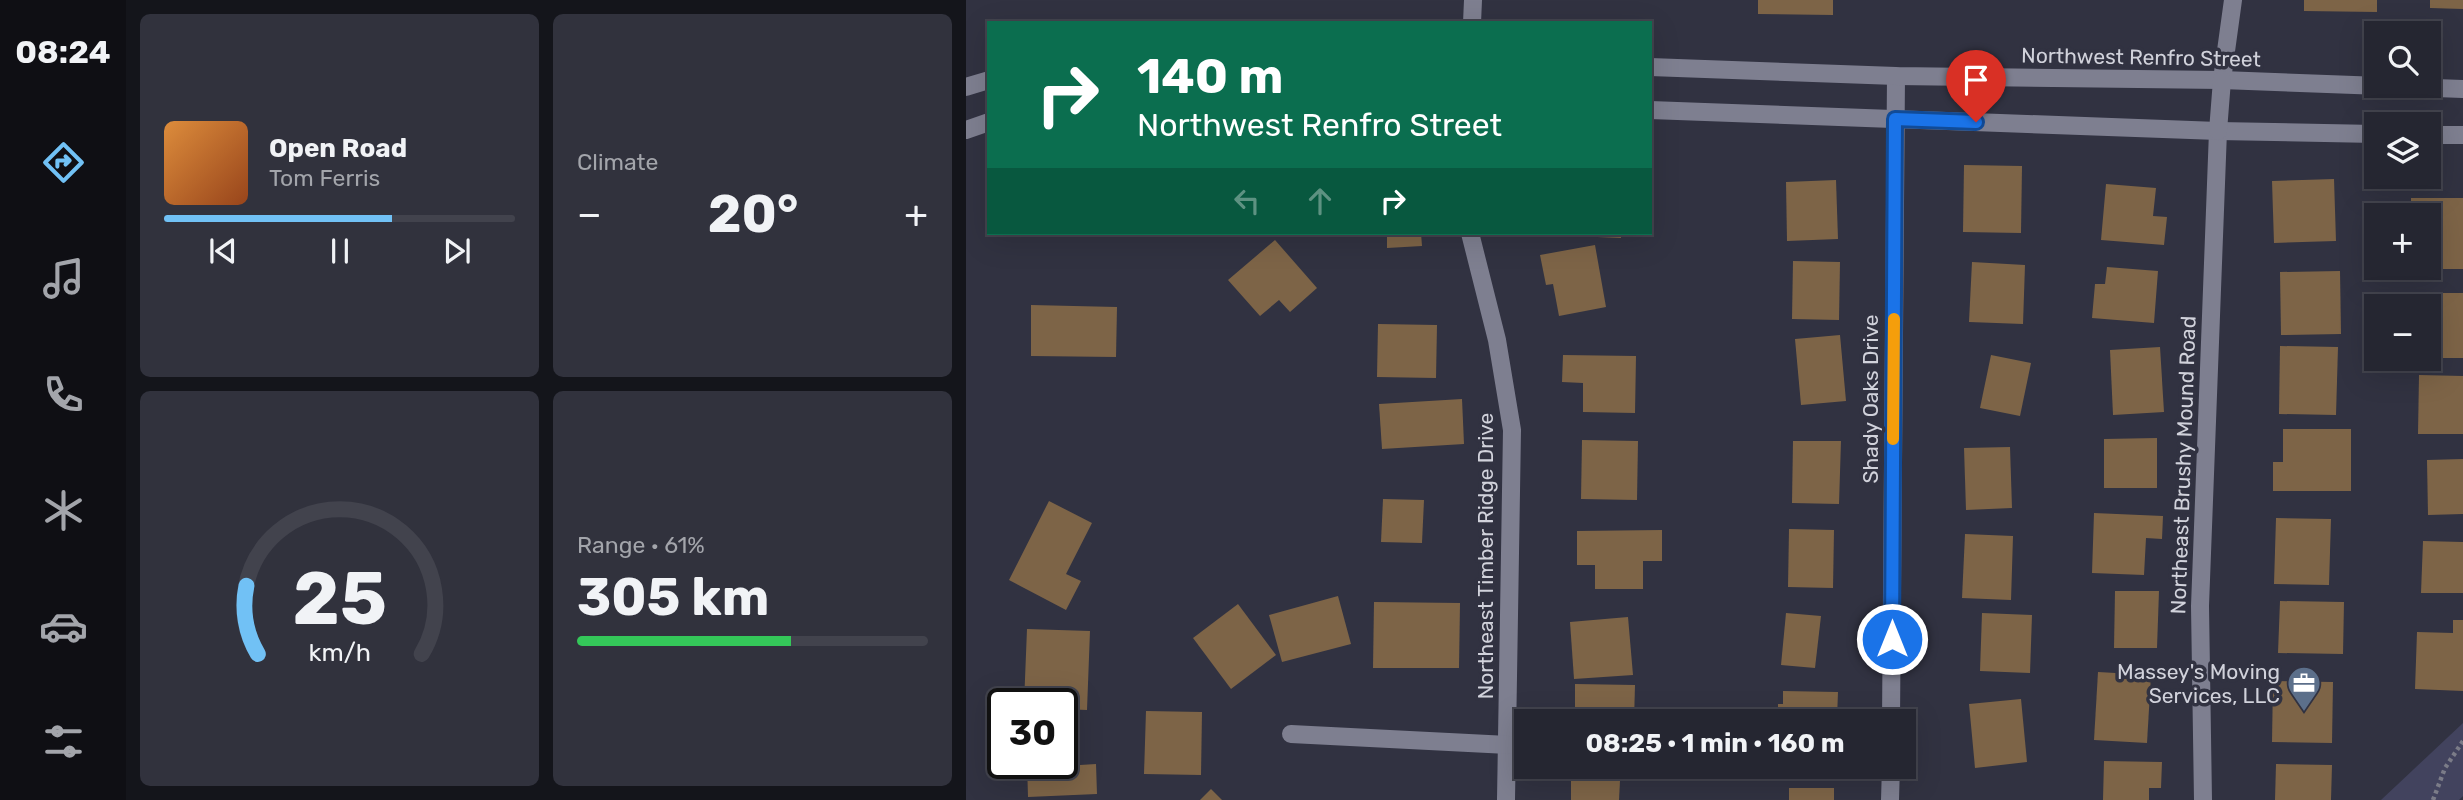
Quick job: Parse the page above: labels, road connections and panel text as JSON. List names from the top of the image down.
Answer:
{
  "streets": {
    "street": [
      "Northwest Renfro Street",
      "Shady Oaks Drive",
      "Northeast Brushy Mound Road",
      "Northeast Timber Ridge Drive"
    ]
  },
  "crossings": [
    ["Northwest Renfro Street", "Shady Oaks Drive"],
    ["Northwest Renfro Street", "Northeast Brushy Mound Road"]
  ],
  "places": {
    "office": ["Massey's Moving Services, LLC"]
  },
  "page": {
    "tabs": "08:24",
    "tile": [
      "Climate",
      ["Range · 61%", "305 km"]
    ],
    "map_buttons": ["+", "−"],
    "turn": ["140 m", "Northwest Renfro Street"],
    "song": ["Open Road", "Tom Ferris"],
    "heat": ["−", "20°", "+"],
    "limit": "30",
    "trip": "08:25 · 1 min · 160 m",
    "gauge": ["25", "km/h"]
  }
}
